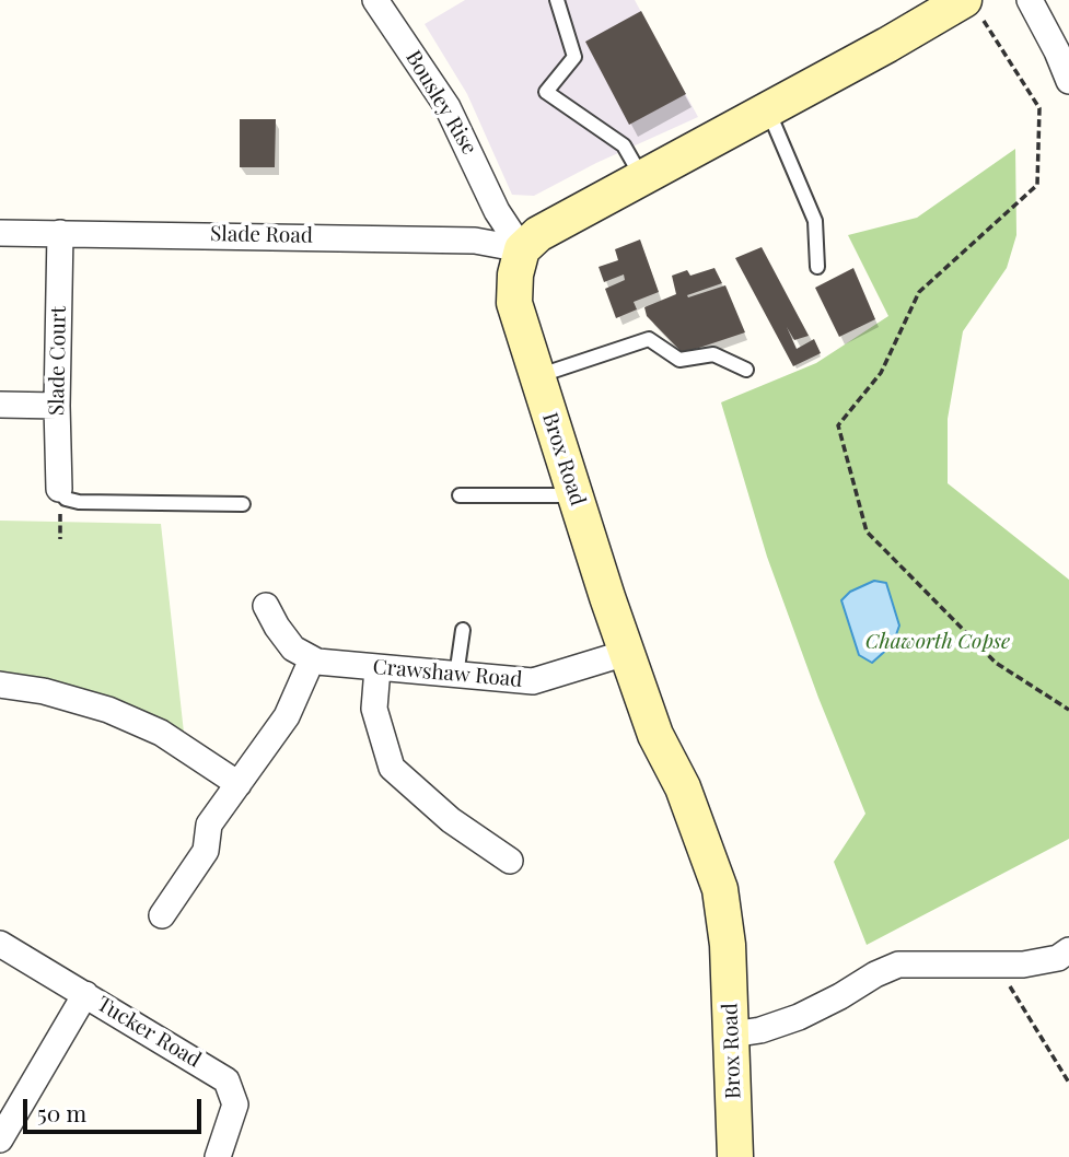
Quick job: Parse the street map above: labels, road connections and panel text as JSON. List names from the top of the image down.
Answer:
{
  "streets": {
    "street": [
      "Bousley Rise",
      "Slade Road",
      "Slade Court",
      "Brox Road",
      "Crawshaw Road",
      "Tucker Road"
    ]
  },
  "crossings": [
    ["Bousley Rise", "Slade Road"],
    ["Bousley Rise", "Brox Road"],
    ["Slade Road", "Slade Court"],
    ["Slade Road", "Brox Road"],
    ["Brox Road", "Crawshaw Road"]
  ],
  "parks": ["Chaworth Copse"],
  "scale_bar": "50 m"
}
